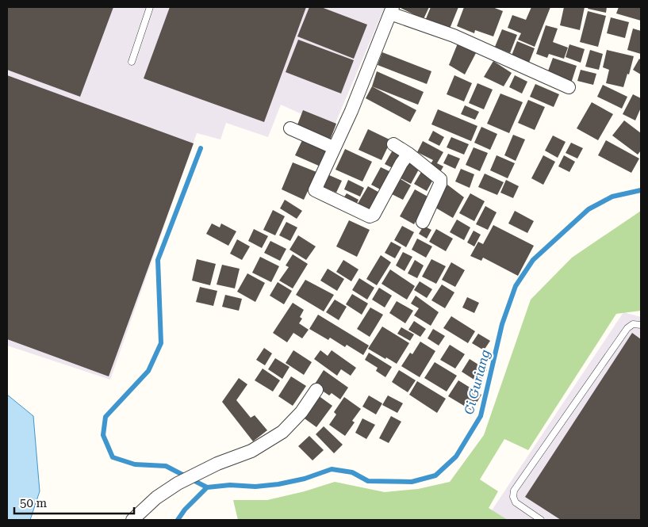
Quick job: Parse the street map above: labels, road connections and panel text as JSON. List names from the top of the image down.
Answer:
{
  "water": ["Ci Guriang"],
  "scale_bar": "50 m"
}
